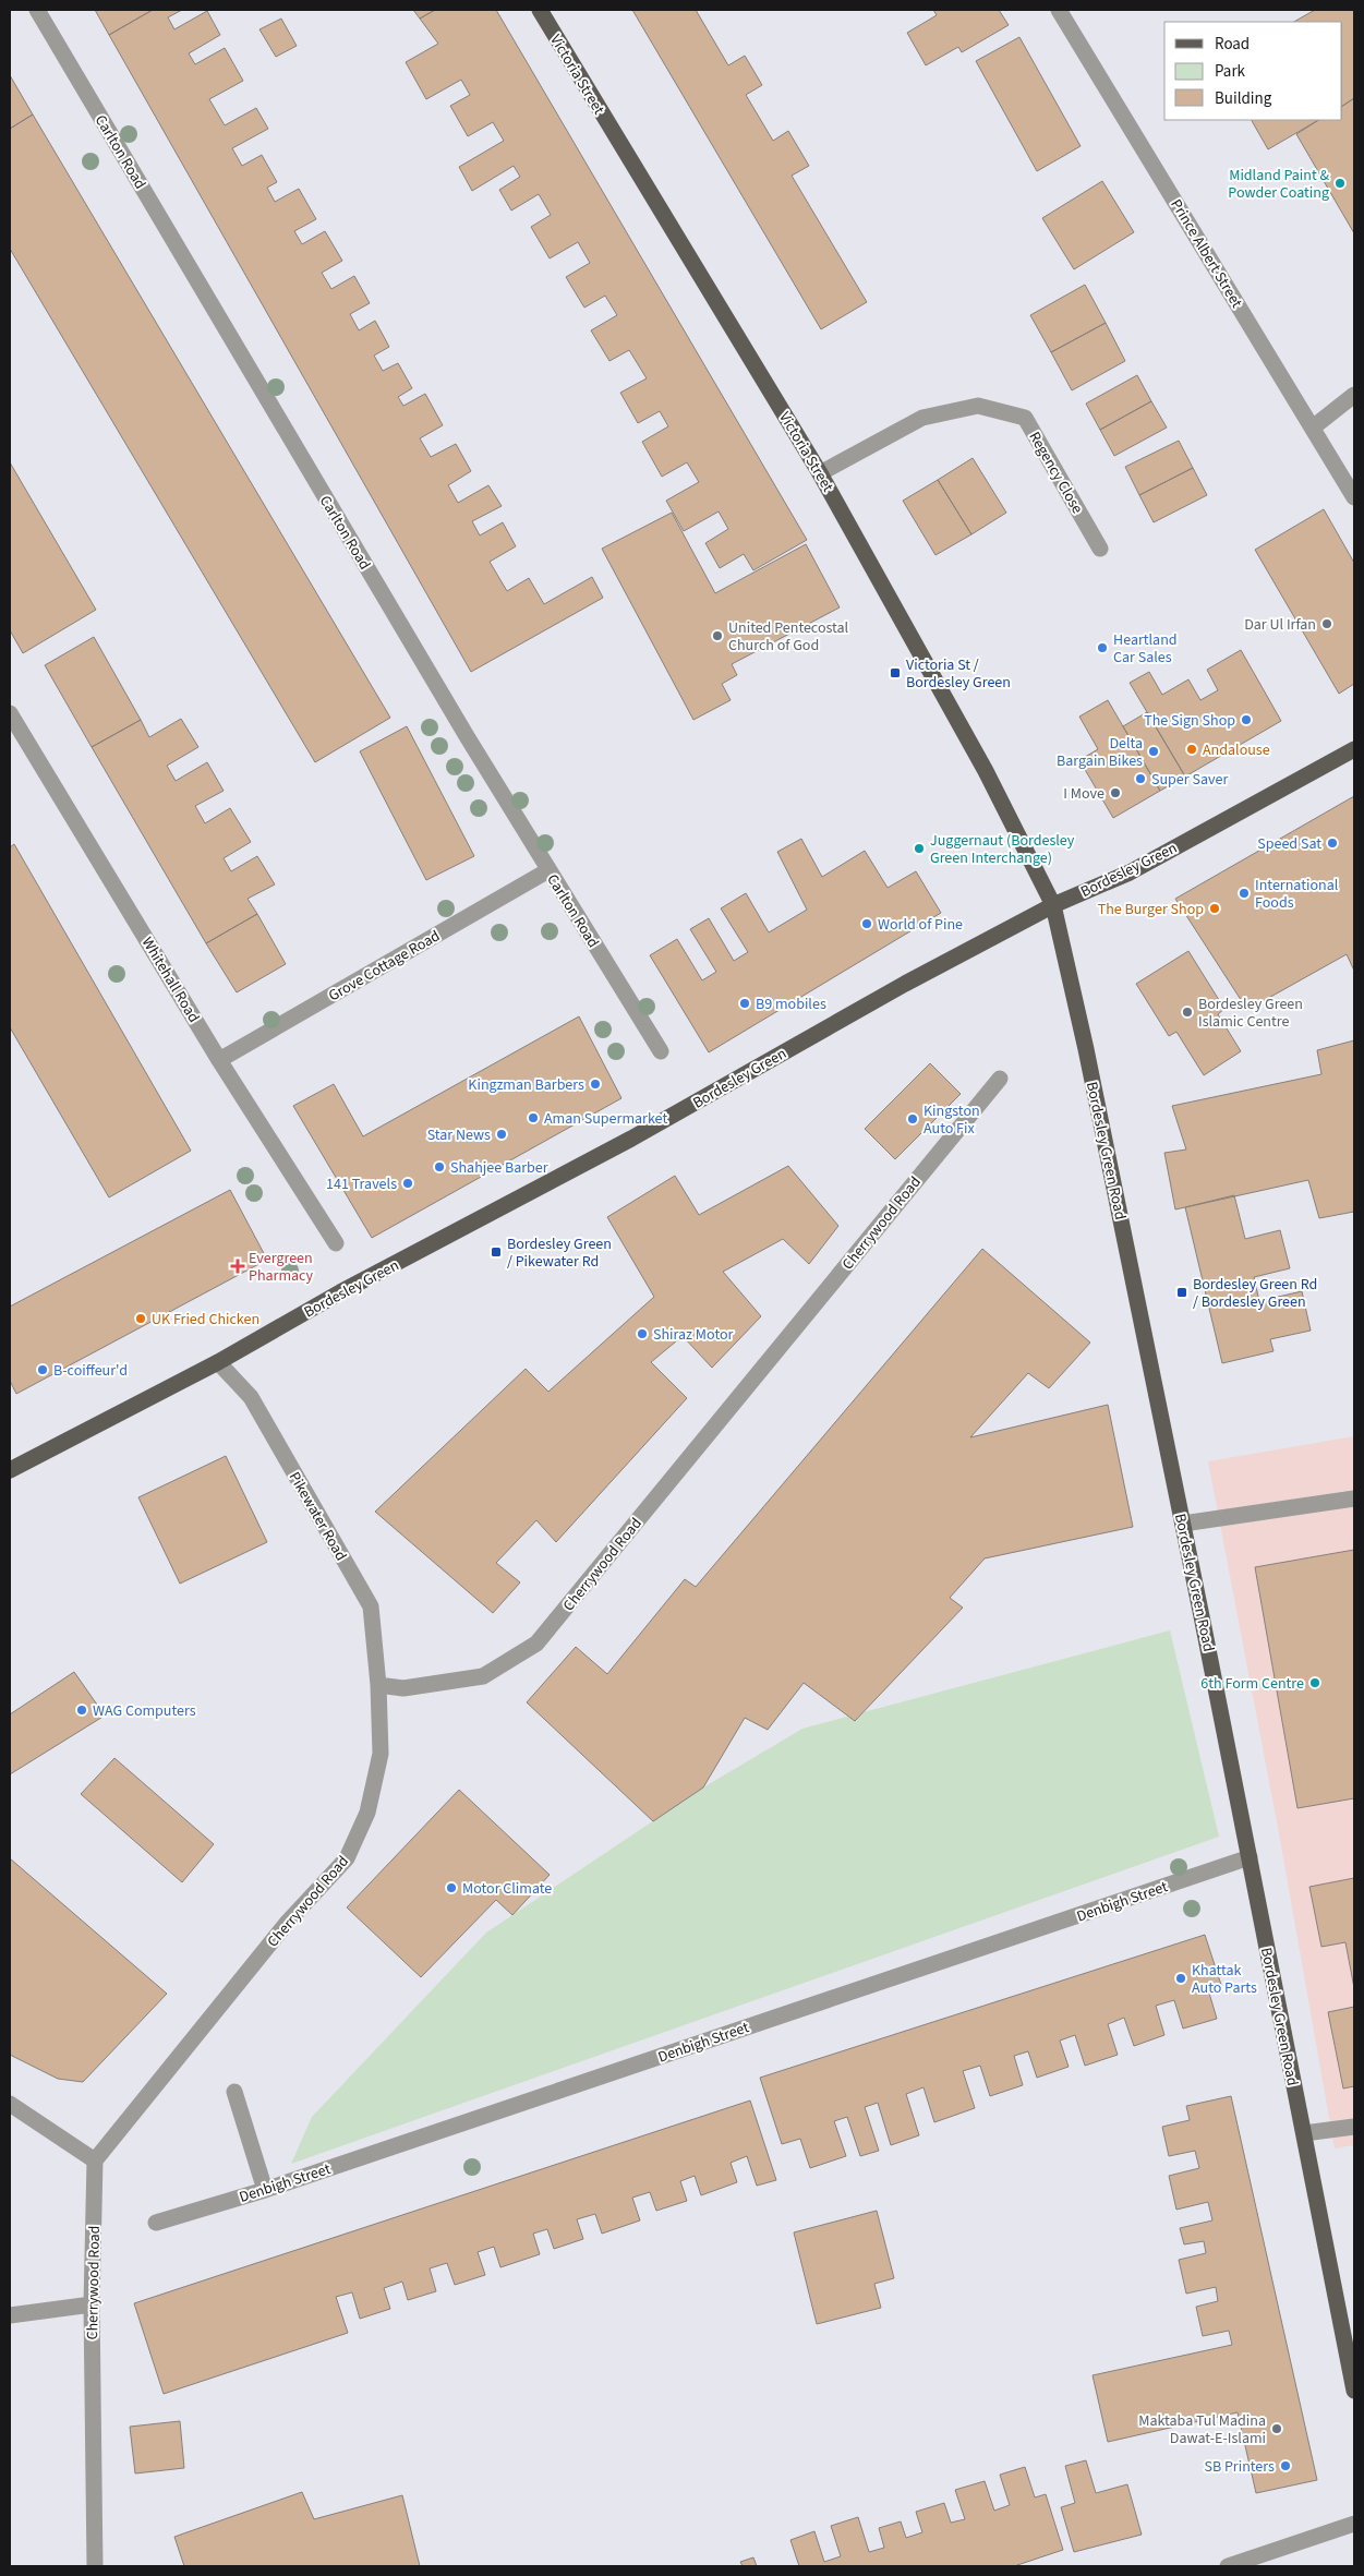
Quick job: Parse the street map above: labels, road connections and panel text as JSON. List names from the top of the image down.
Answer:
{
  "streets": {
    "main road": ["Victoria Street", "Bordesley Green", "Bordesley Green Road"],
    "street": [
      "Carlton Road",
      "Prince Albert Street",
      "Regency Close",
      "Grove Cottage Road",
      "Whitehall Road",
      "Cherrywood Road",
      "Pikewater Road",
      "Denbigh Street"
    ]
  },
  "crossings": [
    ["Victoria Street", "Regency Close"],
    ["Victoria Street", "Bordesley Green"],
    ["Victoria Street", "Bordesley Green Road"],
    ["Carlton Road", "Grove Cottage Road"],
    ["Bordesley Green", "Bordesley Green Road"],
    ["Bordesley Green", "Pikewater Road"],
    ["Grove Cottage Road", "Whitehall Road"],
    ["Bordesley Green Road", "Denbigh Street"],
    ["Cherrywood Road", "Pikewater Road"]
  ],
  "places": {
    "other": [
      "Midland Paint & Powder Coating",
      "Dar Ul Irfan",
      "United Pentecostal Church of God",
      "Heartland Car Sales",
      "The Sign Shop",
      "Andalouse",
      "Delta Bargain Bikes",
      "Super Saver",
      "I Move",
      "Speed Sat",
      "Juggernaut (Bordesley Green Interchange)",
      "International Foods",
      "The Burger Shop",
      "World of Pine",
      "B9 mobiles",
      "Bordesley Green Islamic Centre",
      "Kingzman Barbers",
      "Aman Supermarket",
      "Kingston Auto Fix",
      "Star News",
      "Shahjee Barber",
      "141 Travels",
      "UK Fried Chicken",
      "Shiraz Motor",
      "B-coiffeur'd",
      "6th Form Centre",
      "WAG Computers",
      "Motor Climate",
      "Khattak Auto Parts",
      "Maktaba Tul Madina Dawat-E-Islami",
      "SB Printers"
    ],
    "transit": ["Victoria St / Bordesley Green", "Bordesley Green / Pikewater Rd", "Bordesley Green Rd / Bordesley Green"],
    "health": ["Evergreen Pharmacy"]
  },
  "legend": ["Road", "Park", "Building"]
}
